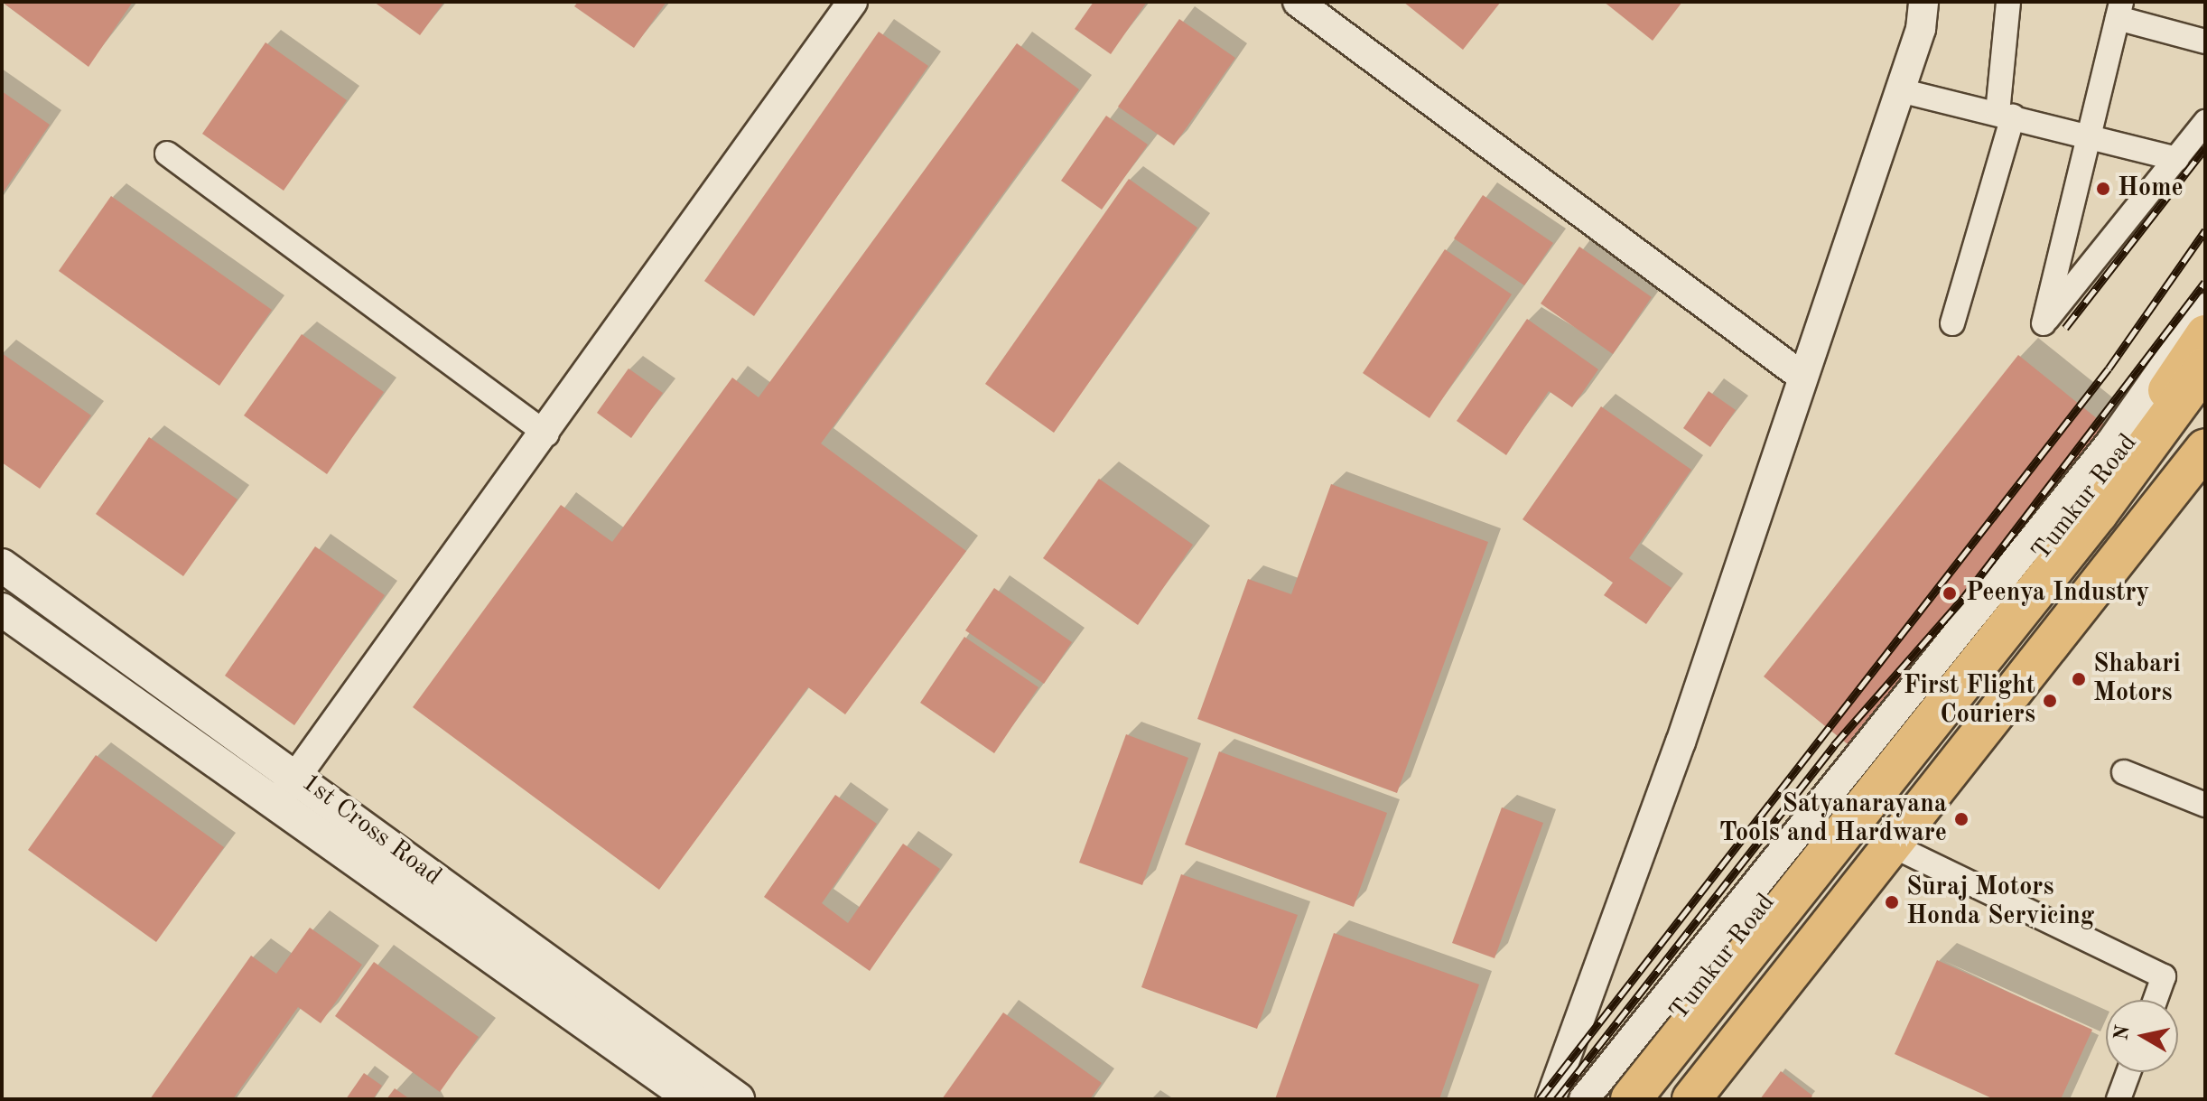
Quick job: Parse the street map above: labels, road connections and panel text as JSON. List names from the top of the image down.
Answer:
{
  "streets": {
    "highway": ["Tumkur Road"],
    "main road": ["1st Cross Road"]
  },
  "places": [
    "Home",
    "Peenya Industry",
    "Shabari Motors",
    "First Flight Couriers",
    "Satyanarayana Tools and Hardware",
    "Suraj Motors Honda Servicing"
  ],
  "north": "left"
}
